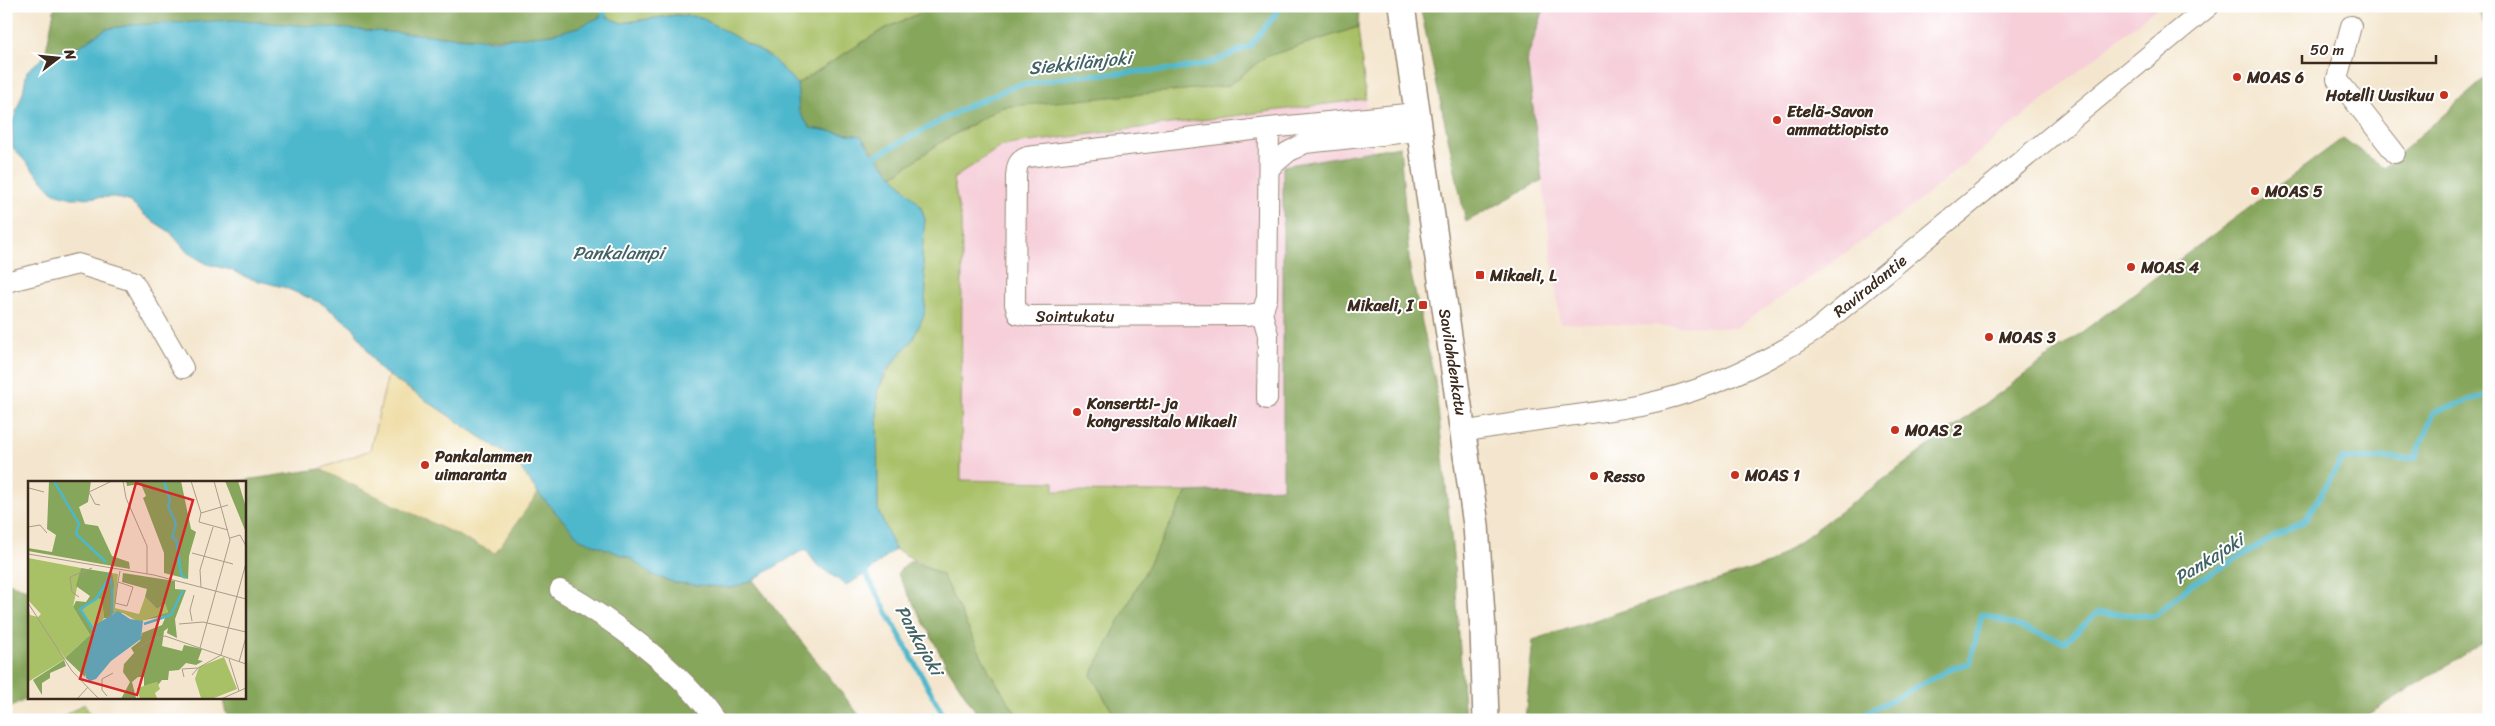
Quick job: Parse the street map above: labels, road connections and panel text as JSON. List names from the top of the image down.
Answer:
{
  "streets": {
    "main road": ["Savilahdenkatu"],
    "street": ["Raviradantie", "Sointukatu"]
  },
  "crossings": [
    ["Raviradantie", "Savilahdenkatu"],
    ["Sointukatu", "Savilahdenkatu"]
  ],
  "water": ["Siekkilänjoki", "Pankalampi", "Pankajoki"],
  "places": {
    "other": [
      "MOAS 6",
      "Hotelli Uusikuu",
      "Etelä-Savon ammattiopisto",
      "MOAS 5",
      "MOAS 4",
      "MOAS 3",
      "Konsertti- ja kongressitalo Mikaeli",
      "MOAS 2",
      "Pankalammen uimaranta",
      "MOAS 1",
      "Resso"
    ],
    "transit": ["Mikaeli, L", "Mikaeli, I"]
  },
  "scale_bar": "50 m",
  "north": "right"
}
